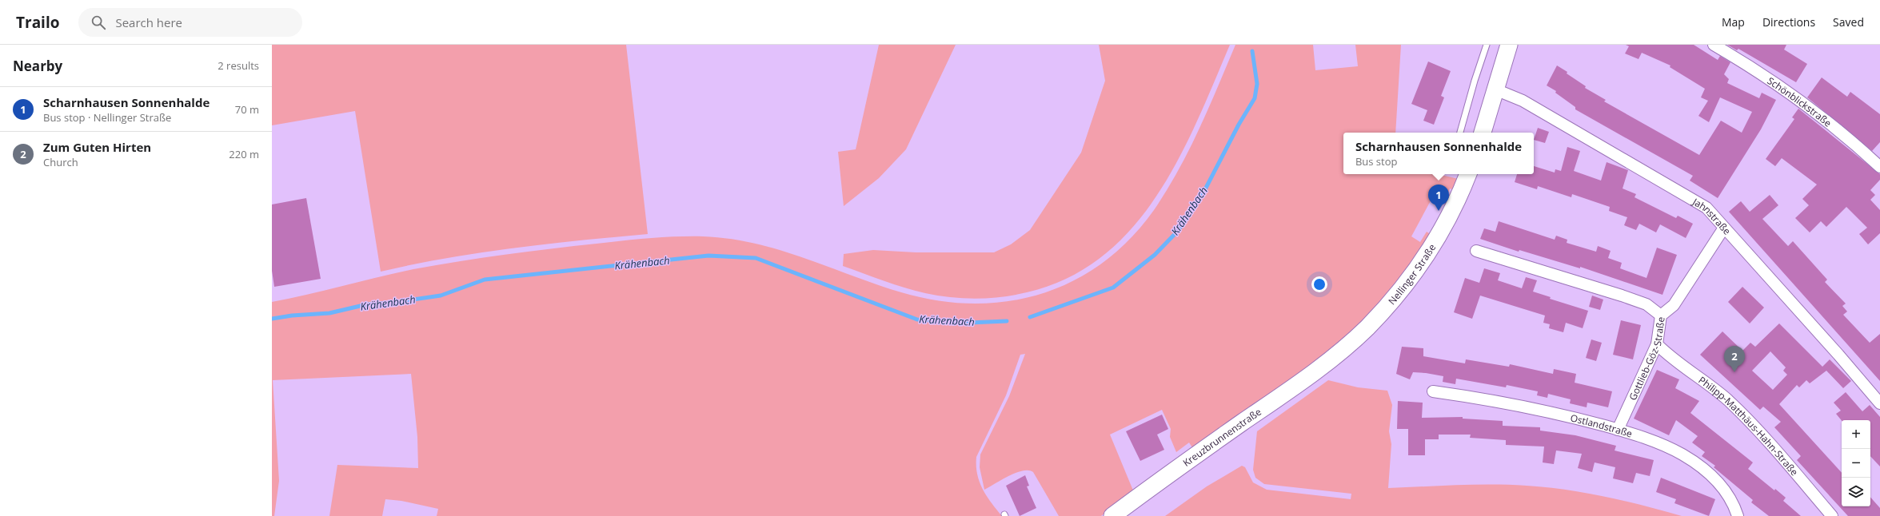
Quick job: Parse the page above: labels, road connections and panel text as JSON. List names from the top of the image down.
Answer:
{
  "streets": {
    "main road": ["Nellinger Straße", "Kreuzbrunnenstraße"],
    "street": [
      "Schönblickstraße",
      "Jahnstraße",
      "Gottlieb-Göz-Straße",
      "Ostlandstraße",
      "Philipp-Matthäus-Hahn-Straße"
    ]
  },
  "crossings": [
    ["Jahnstraße", "Gottlieb-Göz-Straße"],
    ["Nellinger Straße", "Kreuzbrunnenstraße"],
    ["Gottlieb-Göz-Straße", "Ostlandstraße"],
    ["Gottlieb-Göz-Straße", "Philipp-Matthäus-Hahn-Straße"]
  ],
  "water": ["Krähenbach"],
  "page": {
    "header": "Trailo",
    "search": "Search here",
    "nav": ["Map", "Directions", "Saved"],
    "heading": ["Nearby", "2 results"],
    "list": [
      {
        "mark": "1",
        "name": "Scharnhausen Sonnenhalde",
        "note": "Bus stop · Nellinger Straße",
        "value": "70 m"
      },
      {
        "mark": "2",
        "name": "Zum Guten Hirten",
        "note": "Church",
        "value": "220 m"
      }
    ],
    "popup": ["Scharnhausen Sonnenhalde", "Bus stop"],
    "pins": ["1", "2"],
    "map_buttons": ["+", "−"]
  }
}
